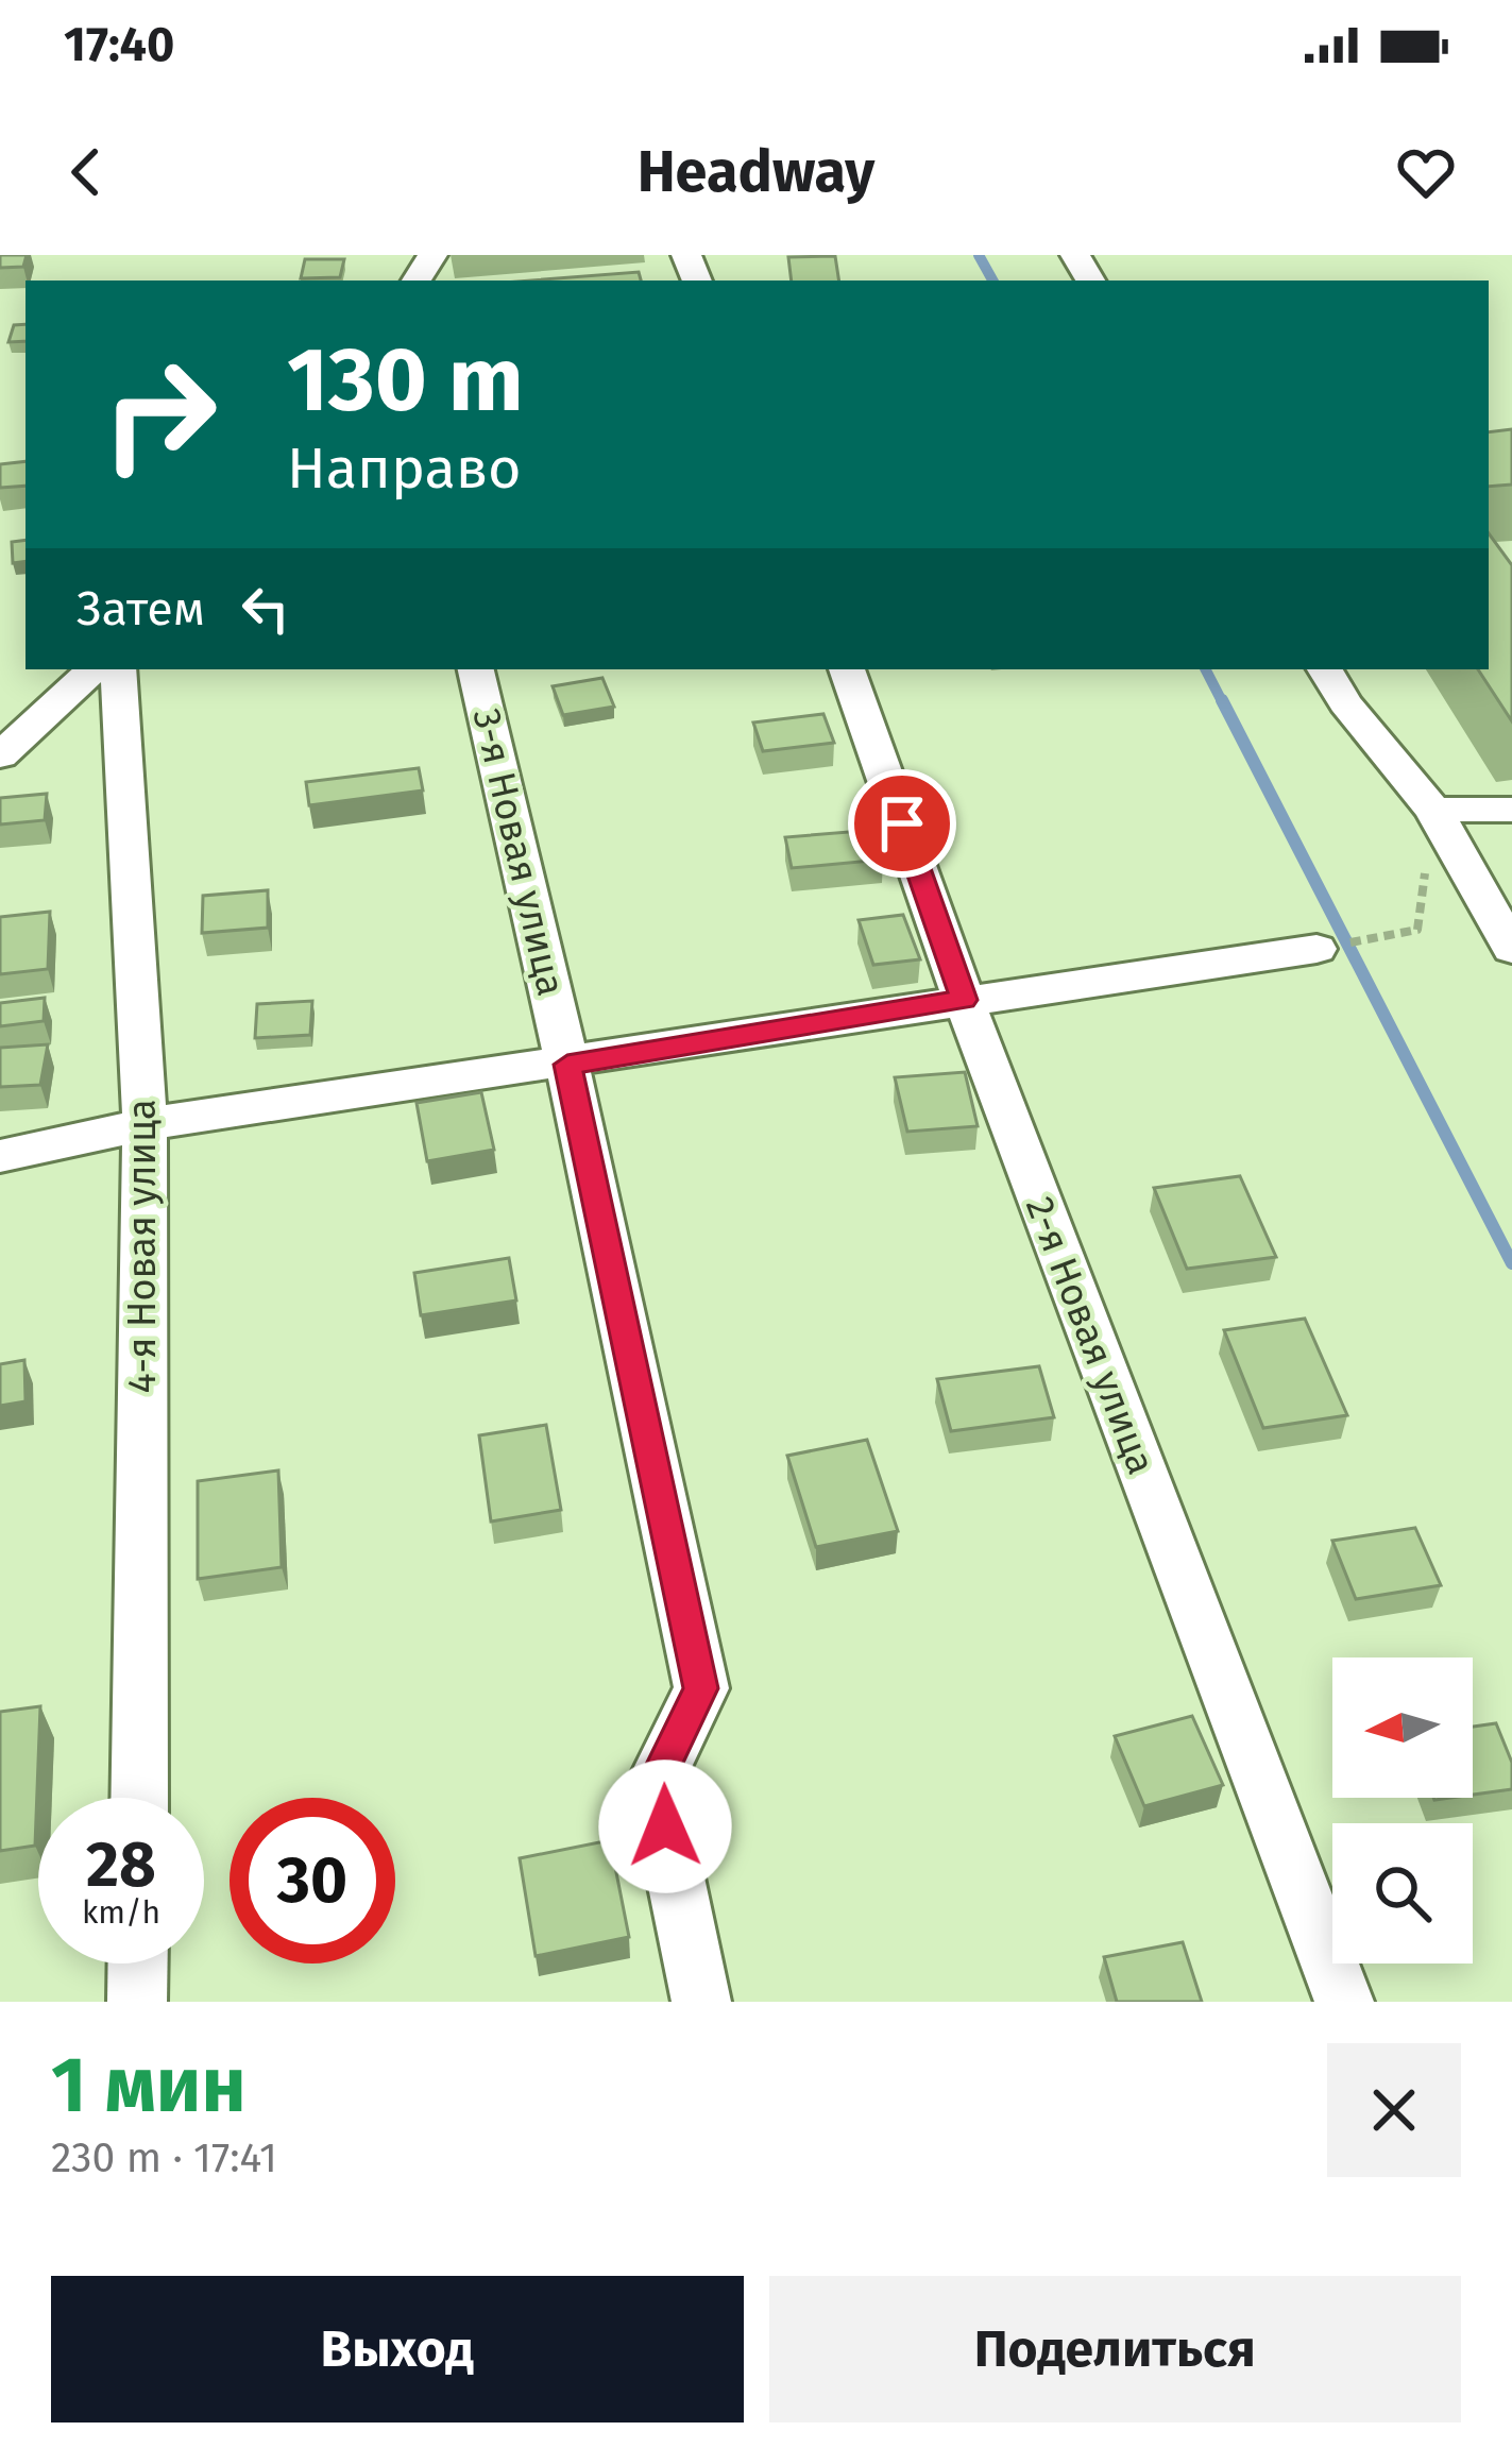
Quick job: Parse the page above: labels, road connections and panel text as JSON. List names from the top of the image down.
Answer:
{
  "streets": {
    "street": ["3-я Новая улица", "4-я Новая улица", "2-я Новая улица"]
  },
  "north": "left",
  "page": {
    "status": "17:40",
    "header": "Headway",
    "turn": ["130 m", "Направо"],
    "then": "Затем",
    "speed": "28 km/h",
    "limit": "30",
    "heading": ["1 мин", "230 m · 17:41"],
    "buttons": ["Выход", "Поделиться"]
  }
}
